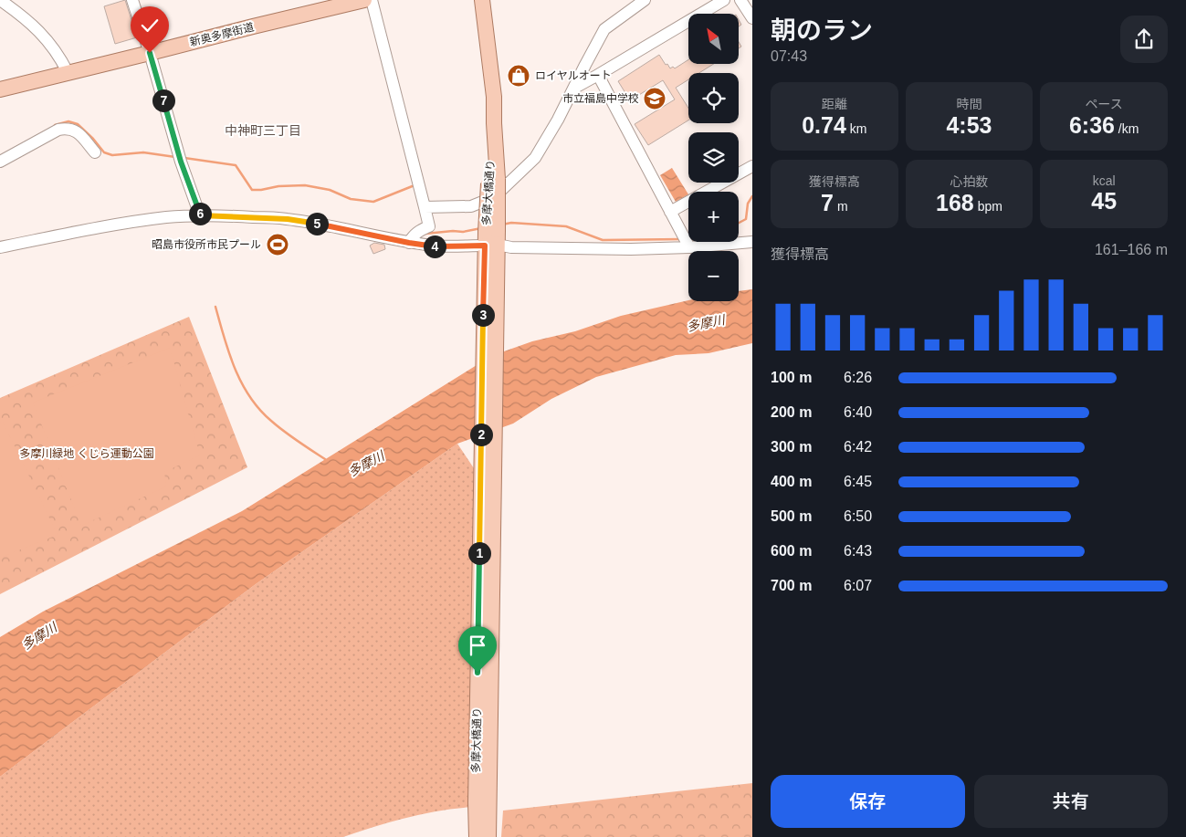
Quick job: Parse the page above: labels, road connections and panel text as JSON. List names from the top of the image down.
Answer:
{
  "streets": {
    "main road": ["新奥多摩街道", "多摩大橋通り"]
  },
  "districts": ["中神町三丁目"],
  "water": ["多摩川"],
  "parks": ["多摩川緑地 くじら運動公園"],
  "places": {
    "shop": ["ロイヤルオート"],
    "school or university": ["市立福島中学校"],
    "sports": ["昭島市役所市民プール"]
  },
  "north": "top left",
  "page": {
    "heading": ["朝のラン", "07:43"],
    "map_buttons": ["+", "−"],
    "stats": [
      ["距離", "0.74 km"],
      ["時間", "4:53"],
      ["ペース", "6:36 /km"],
      ["獲得標高", "7 m"],
      ["心拍数", "168 bpm"],
      ["kcal", "45"]
    ],
    "pins": [
      "7",
      "6",
      "5",
      "4",
      "3",
      "2",
      "1"
    ],
    "chart": ["獲得標高", "161–166 m"],
    "list": [
      {
        "name": "100 m",
        "note": "6:26"
      },
      {
        "name": "200 m",
        "note": "6:40"
      },
      {
        "name": "300 m",
        "note": "6:42"
      },
      {
        "name": "400 m",
        "note": "6:45"
      },
      {
        "name": "500 m",
        "note": "6:50"
      },
      {
        "name": "600 m",
        "note": "6:43"
      },
      {
        "name": "700 m",
        "note": "6:07"
      }
    ],
    "buttons": ["保存", "共有"]
  }
}
